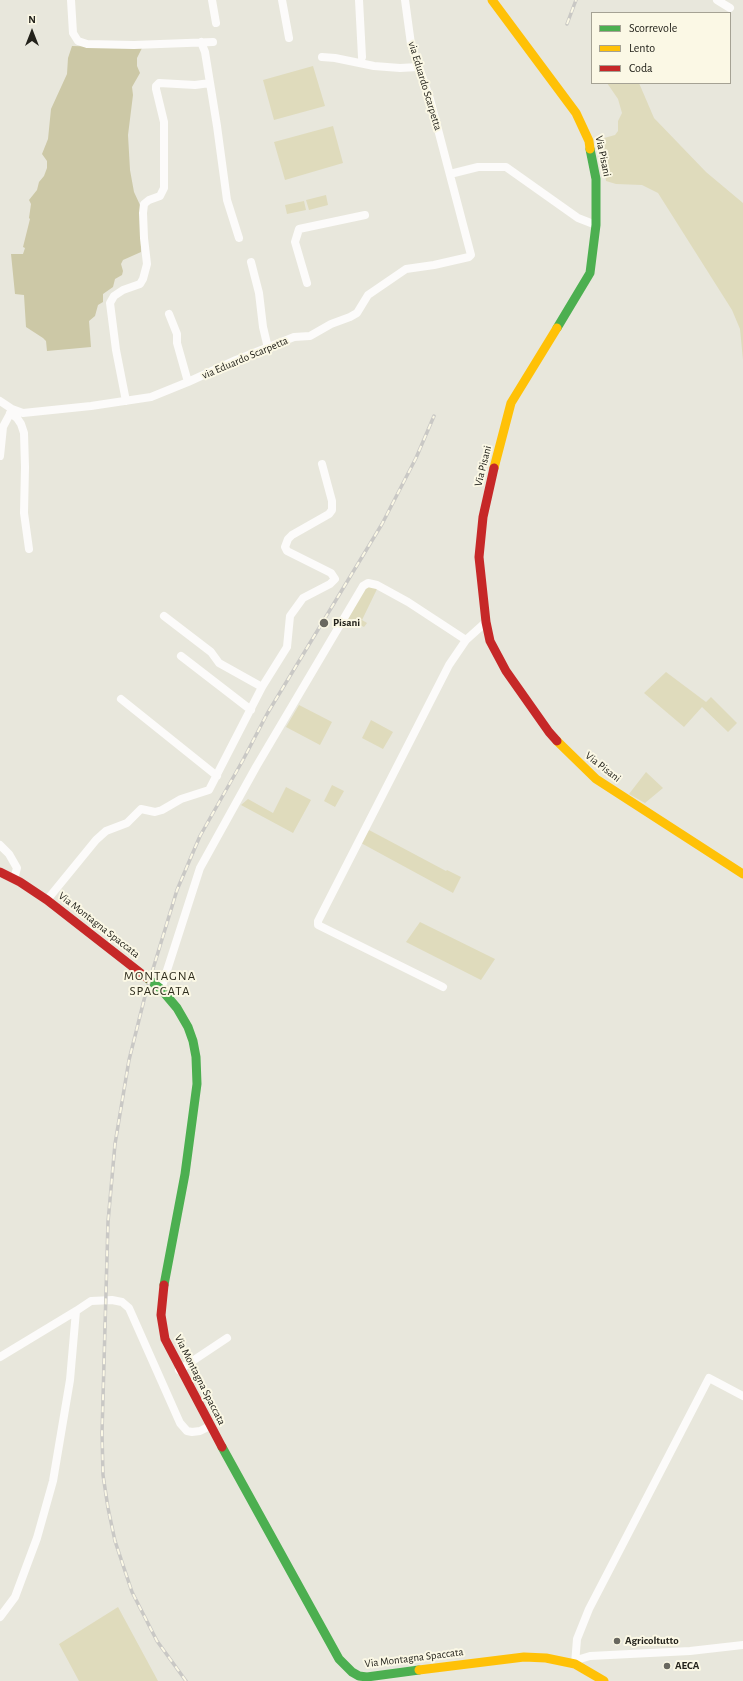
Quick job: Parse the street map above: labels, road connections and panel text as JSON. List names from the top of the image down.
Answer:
{
  "streets": {
    "main road": ["Via Pisani", "Via Montagna Spaccata"],
    "street": ["via Eduardo Scarpetta"]
  },
  "districts": ["MONTAGNA SPACCATA"],
  "places": ["Pisani", "Agricoltutto", "AECA"],
  "legend": ["Scorrevole", "Lento", "Coda"],
  "north": "top"
}
